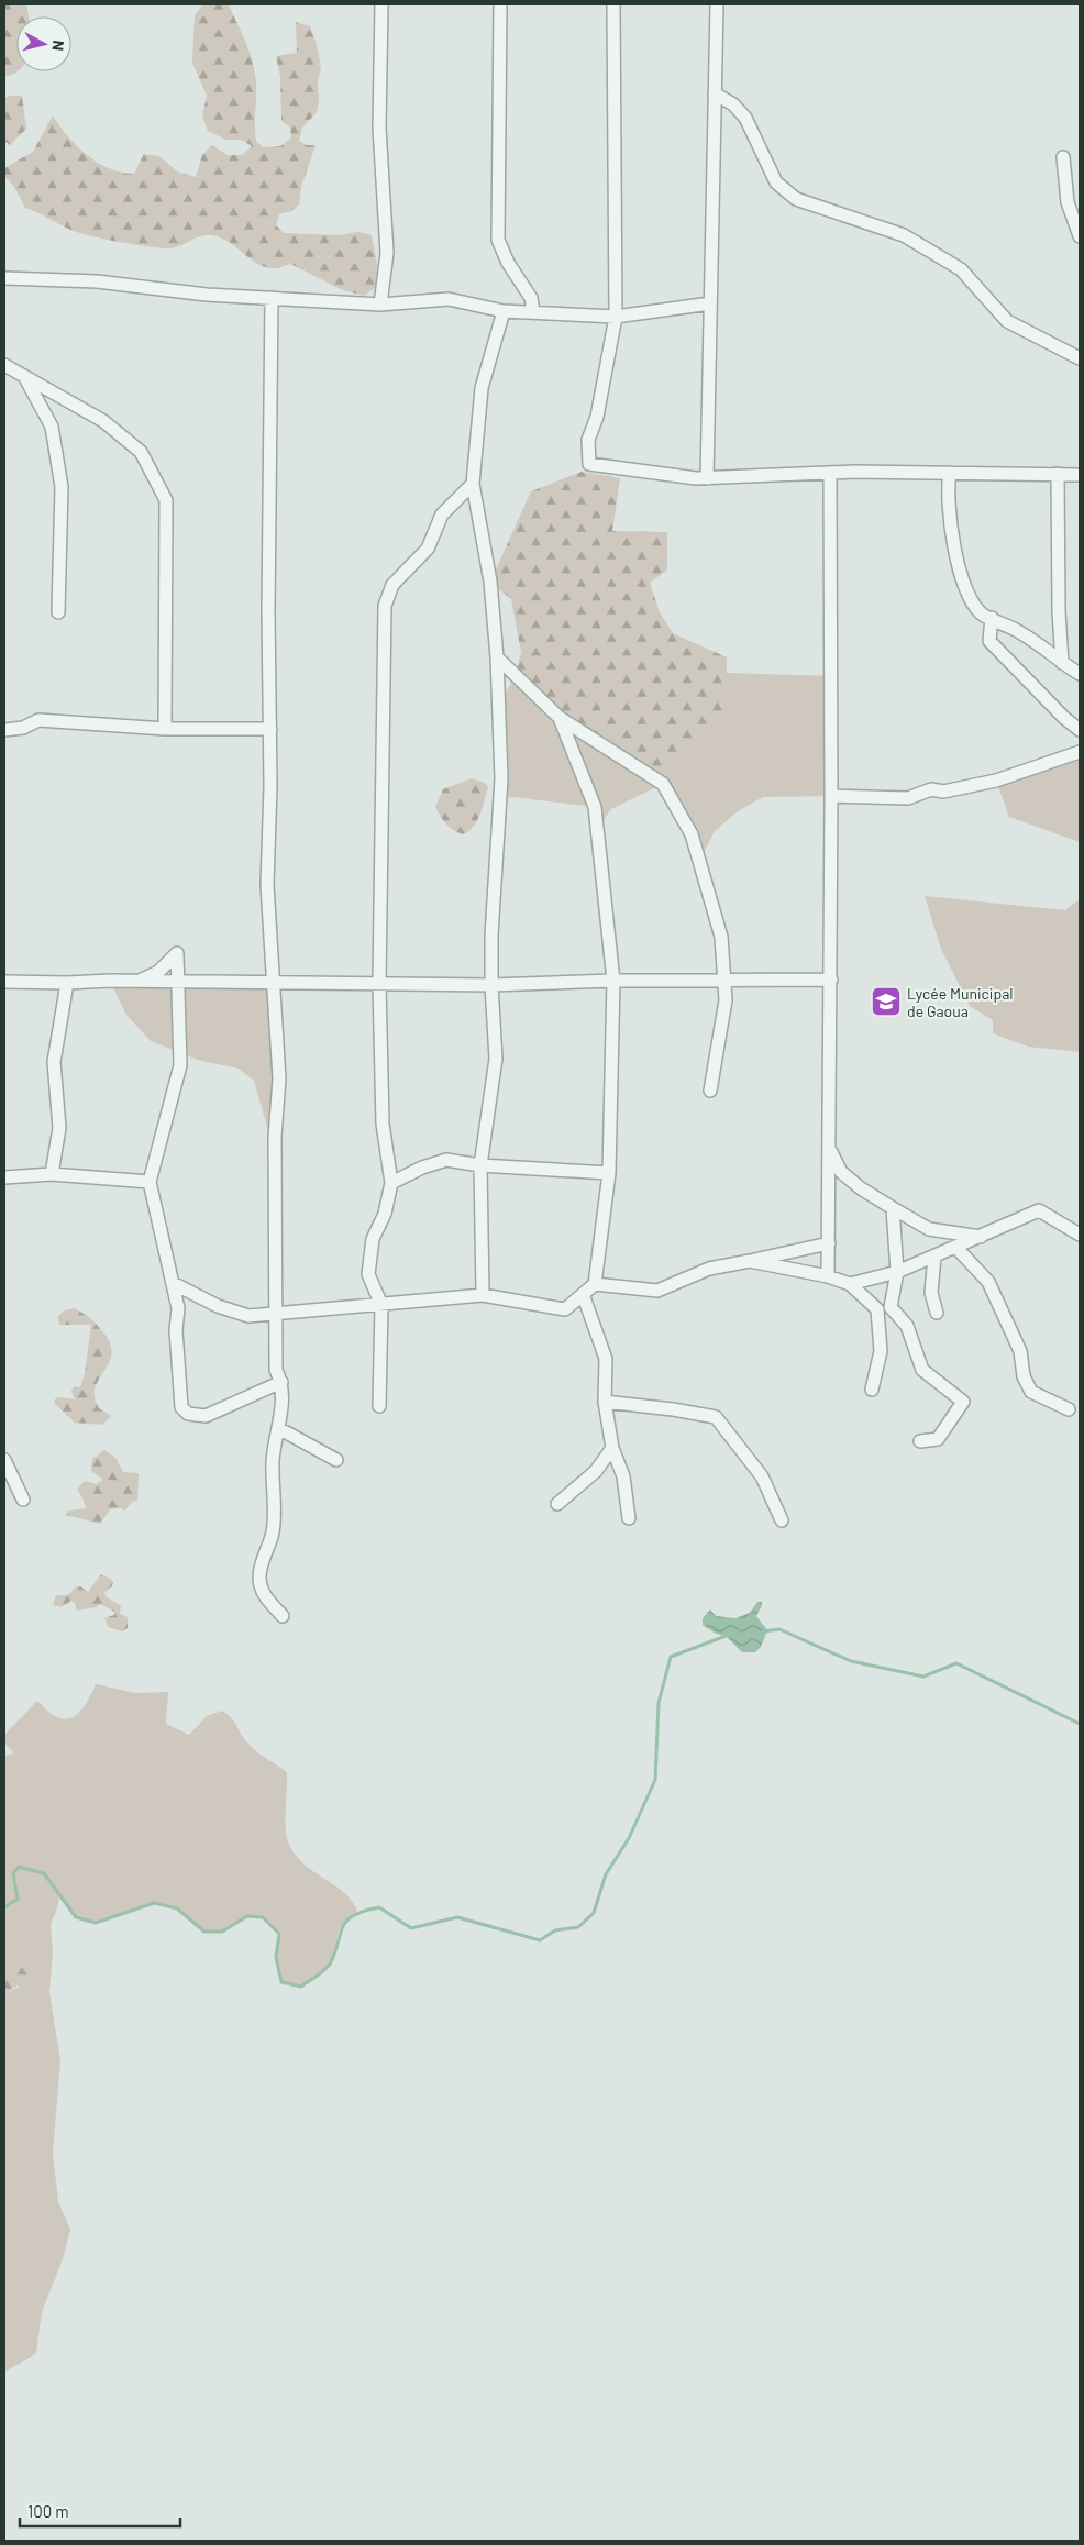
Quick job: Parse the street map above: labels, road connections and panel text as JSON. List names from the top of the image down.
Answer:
{
  "places": {
    "school or university": ["Lycée Municipal de Gaoua"]
  },
  "scale_bar": "100 m",
  "north": "right"
}
